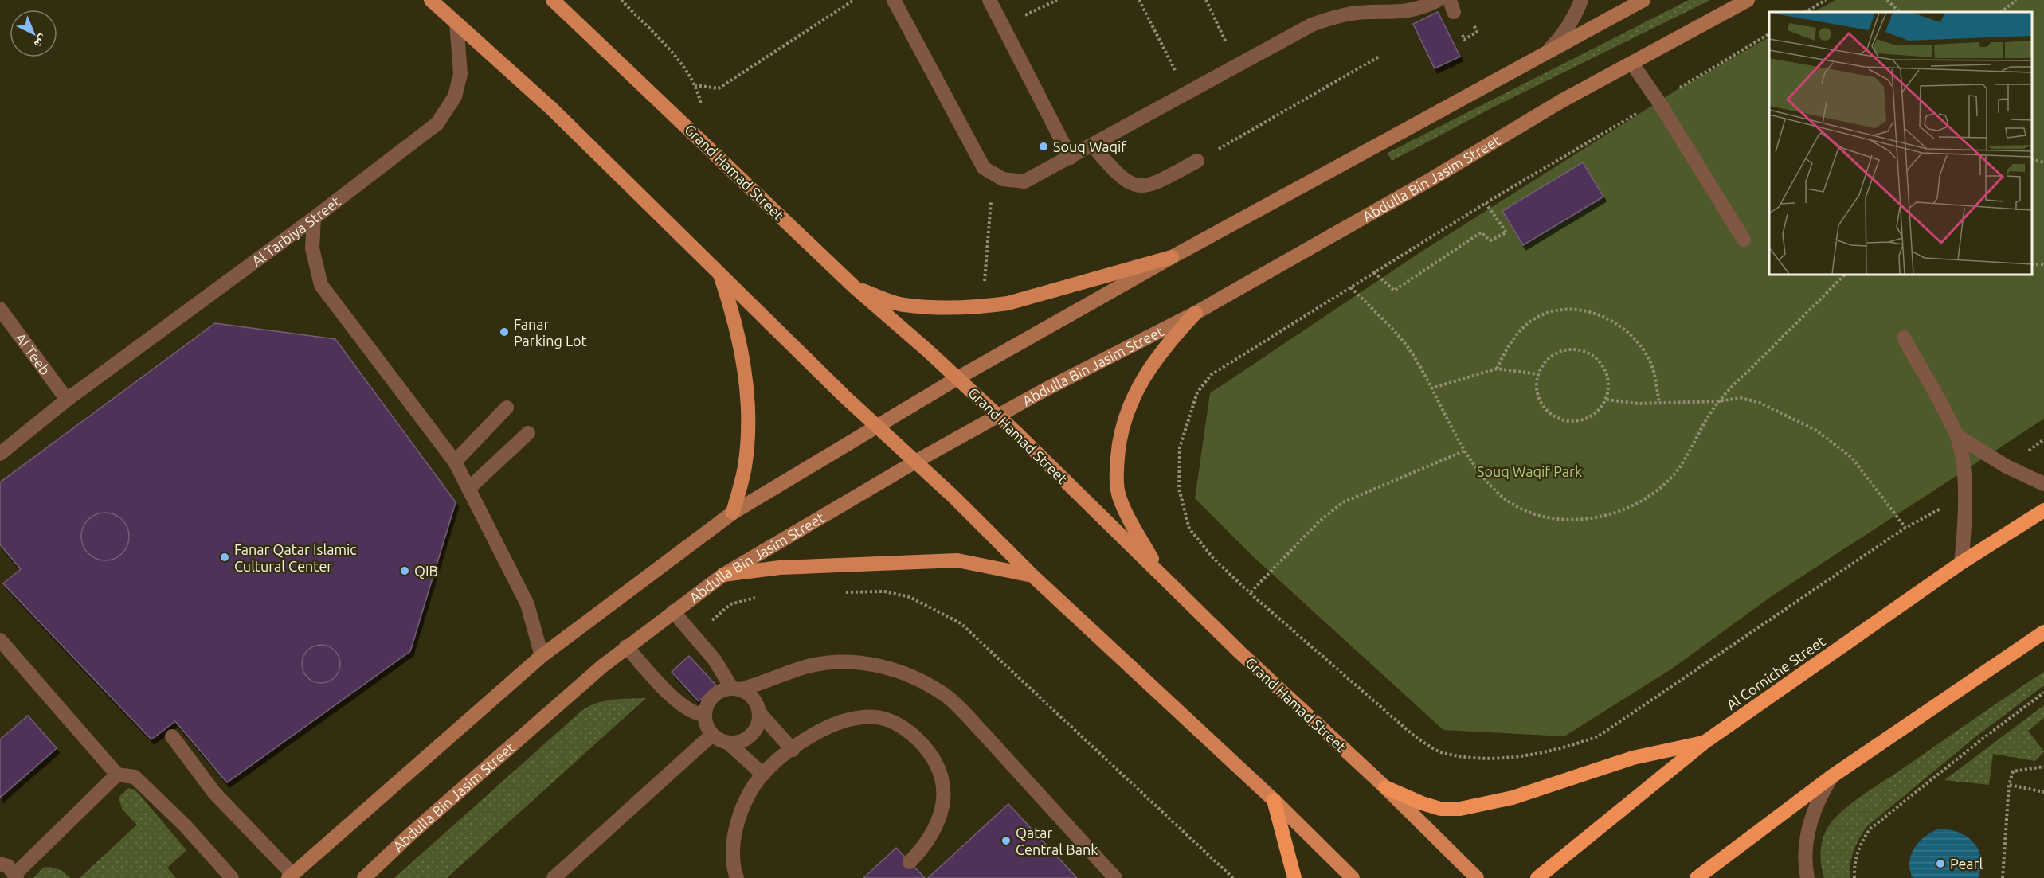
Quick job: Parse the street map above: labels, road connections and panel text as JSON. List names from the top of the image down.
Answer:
{
  "streets": {
    "highway": ["Al Corniche Street"],
    "main road": ["Grand Hamad Street"],
    "street": ["Abdulla Bin Jasim Street", "Al Tarbiya Street", "Al Teeb"]
  },
  "crossings": [
    ["Grand Hamad Street", "Abdulla Bin Jasim Street"],
    ["Al Tarbiya Street", "Al Teeb"]
  ],
  "parks": ["Souq Waqif Park"],
  "places": [
    "Souq Waqif",
    "Fanar Parking Lot",
    "Fanar Qatar Islamic Cultural Center",
    "QIB",
    "Qatar Central Bank",
    "Pearl"
  ],
  "north": "bottom right"
}
